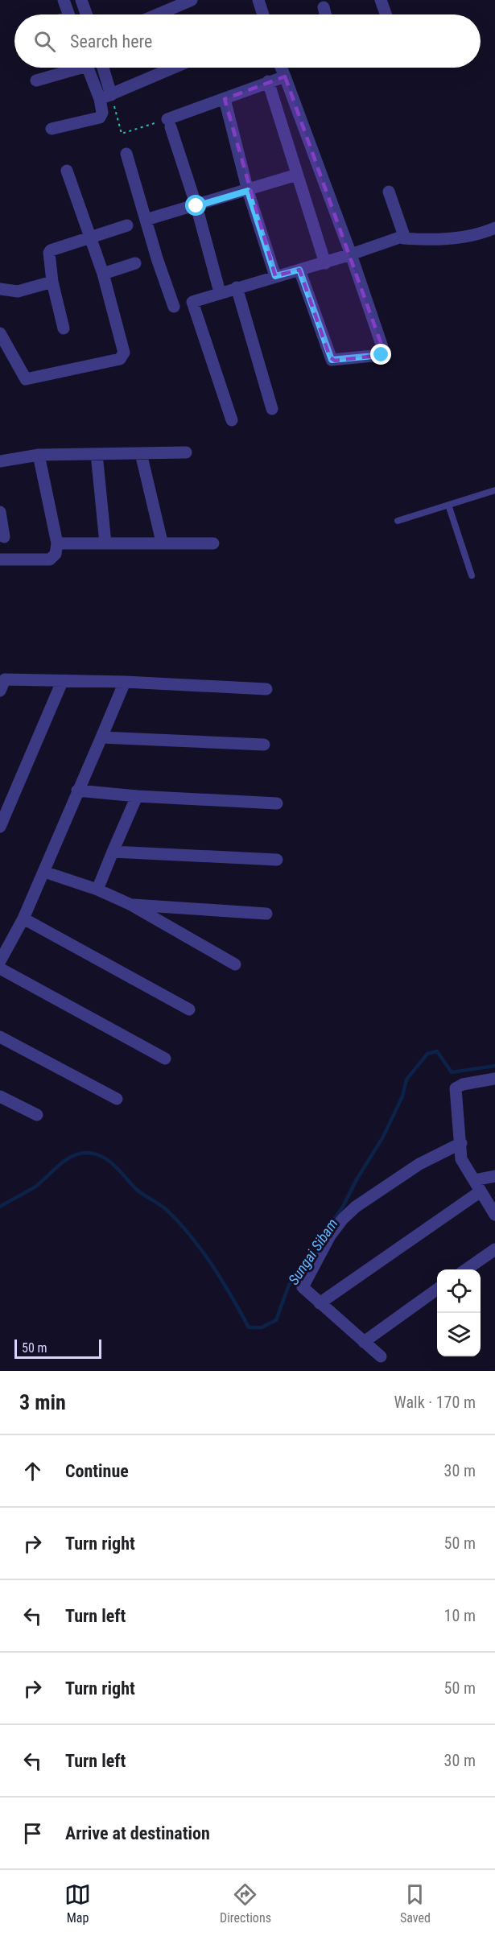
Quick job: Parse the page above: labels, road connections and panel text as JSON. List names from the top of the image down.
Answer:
{
  "water": ["Sungai Sibam"],
  "scale_bar": "50 m",
  "page": {
    "search": "Search here",
    "scale": "50 m",
    "heading": ["3 min", "Walk · 170 m"],
    "list": [
      ["Continue", "30 m"],
      ["Turn right", "50 m"],
      ["Turn left", "10 m"],
      ["Turn right", "50 m"],
      ["Turn left", "30 m"],
      "Arrive at destination"
    ],
    "nav": ["Map", "Directions", "Saved"]
  }
}
